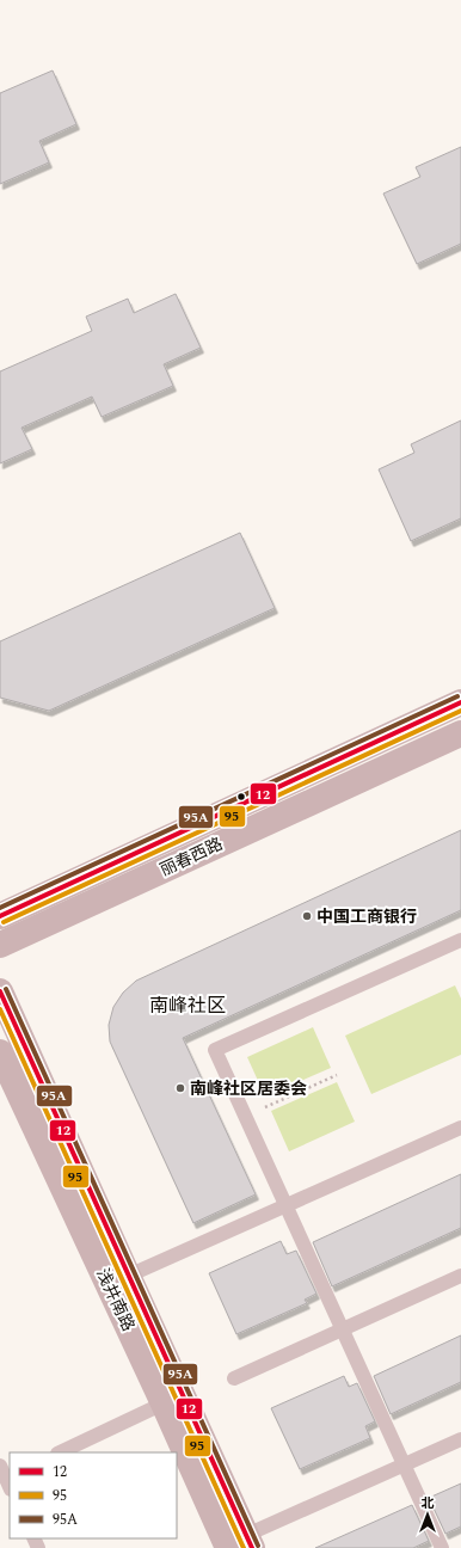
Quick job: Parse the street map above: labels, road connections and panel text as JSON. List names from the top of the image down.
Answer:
{
  "streets": {
    "main road": ["丽春西路", "浅井南路"]
  },
  "districts": ["南峰社区"],
  "places": ["中国工商银行", "南峰社区居委会"],
  "lines": ["transit line 95A", "transit line 12", "transit line 95"],
  "legend": ["12", "95", "95A"],
  "north": "top"
}
